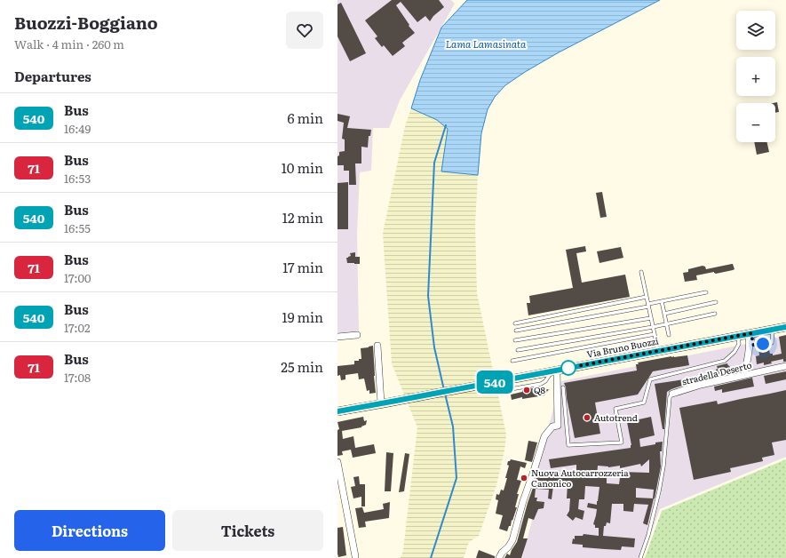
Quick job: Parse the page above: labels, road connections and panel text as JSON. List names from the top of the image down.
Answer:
{
  "streets": {
    "main road": ["Via Bruno Buozzi"],
    "street": ["stradella Deserto"]
  },
  "water": ["Lama Lamasinata"],
  "places": ["Q8", "Autotrend", "Nuova Autocarrozzeria Canonico"],
  "lines": ["bus line 540"],
  "page": {
    "heading": [
      ["Buozzi-Boggiano", "Walk · 4 min · 260 m"],
      "Departures"
    ],
    "on_map": "540",
    "map_buttons": ["+", "−"],
    "list": [
      {
        "mark": "540",
        "name": "Bus",
        "note": "16:49",
        "value": "6 min"
      },
      {
        "mark": "71",
        "name": "Bus",
        "note": "16:53",
        "value": "10 min"
      },
      {
        "mark": "540",
        "name": "Bus",
        "note": "16:55",
        "value": "12 min"
      },
      {
        "mark": "71",
        "name": "Bus",
        "note": "17:00",
        "value": "17 min"
      },
      {
        "mark": "540",
        "name": "Bus",
        "note": "17:02",
        "value": "19 min"
      },
      {
        "mark": "71",
        "name": "Bus",
        "note": "17:08",
        "value": "25 min"
      }
    ],
    "buttons": ["Directions", "Tickets"]
  }
}
